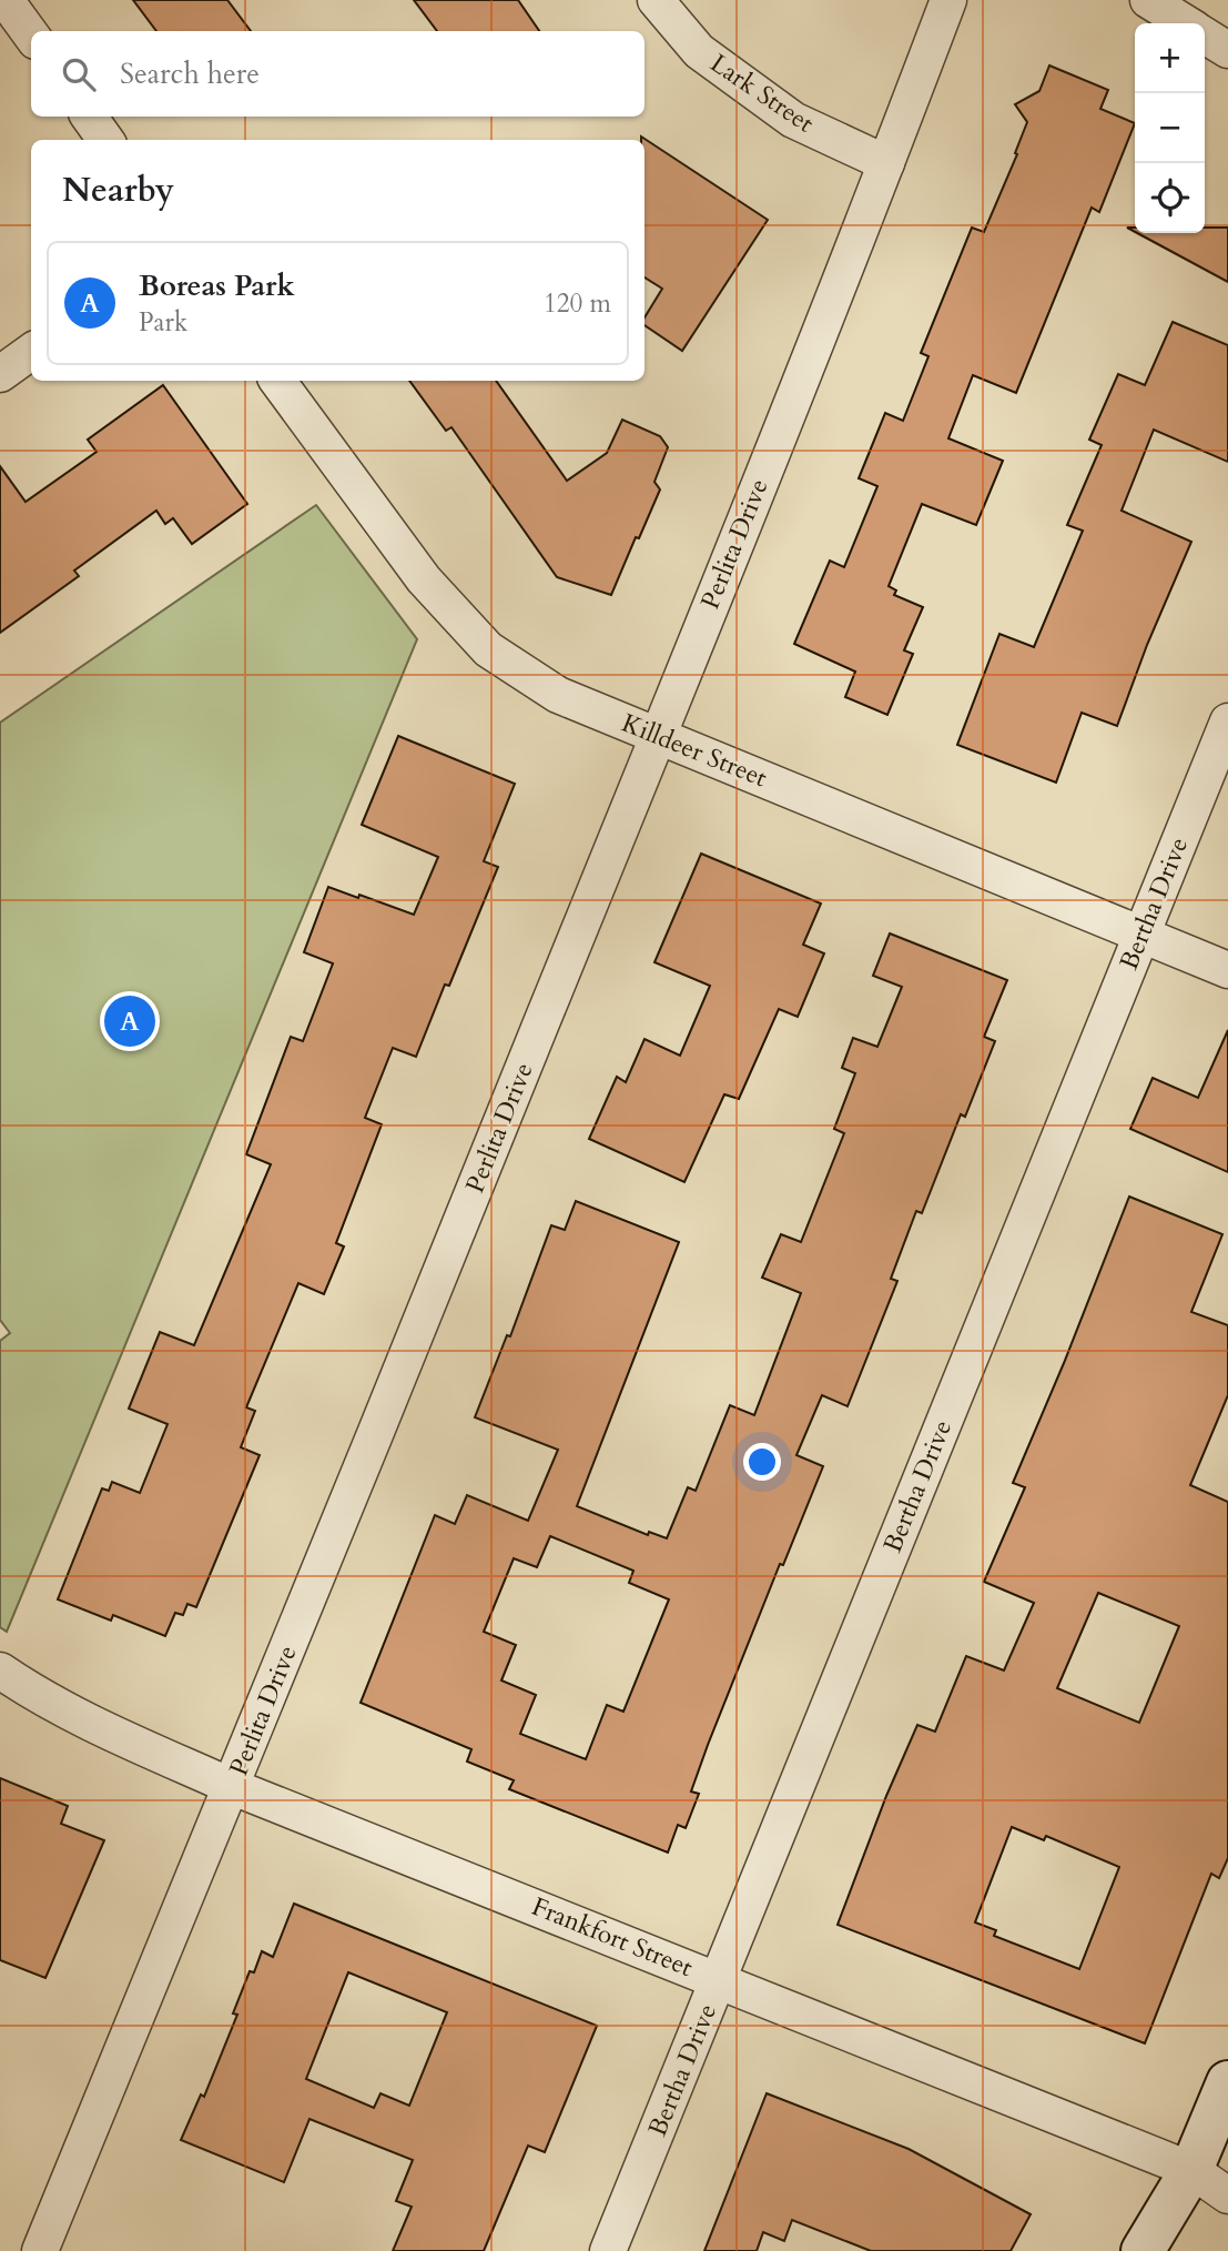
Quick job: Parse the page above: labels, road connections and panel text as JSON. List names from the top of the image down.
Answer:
{
  "streets": {
    "street": [
      "Lark Street",
      "Perlita Drive",
      "Killdeer Street",
      "Bertha Drive",
      "Frankfort Street"
    ]
  },
  "crossings": [
    ["Lark Street", "Perlita Drive"],
    ["Perlita Drive", "Killdeer Street"],
    ["Perlita Drive", "Frankfort Street"],
    ["Killdeer Street", "Bertha Drive"],
    ["Bertha Drive", "Frankfort Street"]
  ],
  "page": {
    "map_buttons": ["+", "−"],
    "search": "Search here",
    "heading": "Nearby",
    "list": [
      {
        "mark": "A",
        "name": "Boreas Park",
        "note": "Park",
        "value": "120 m"
      }
    ],
    "pins": "A"
  }
}
